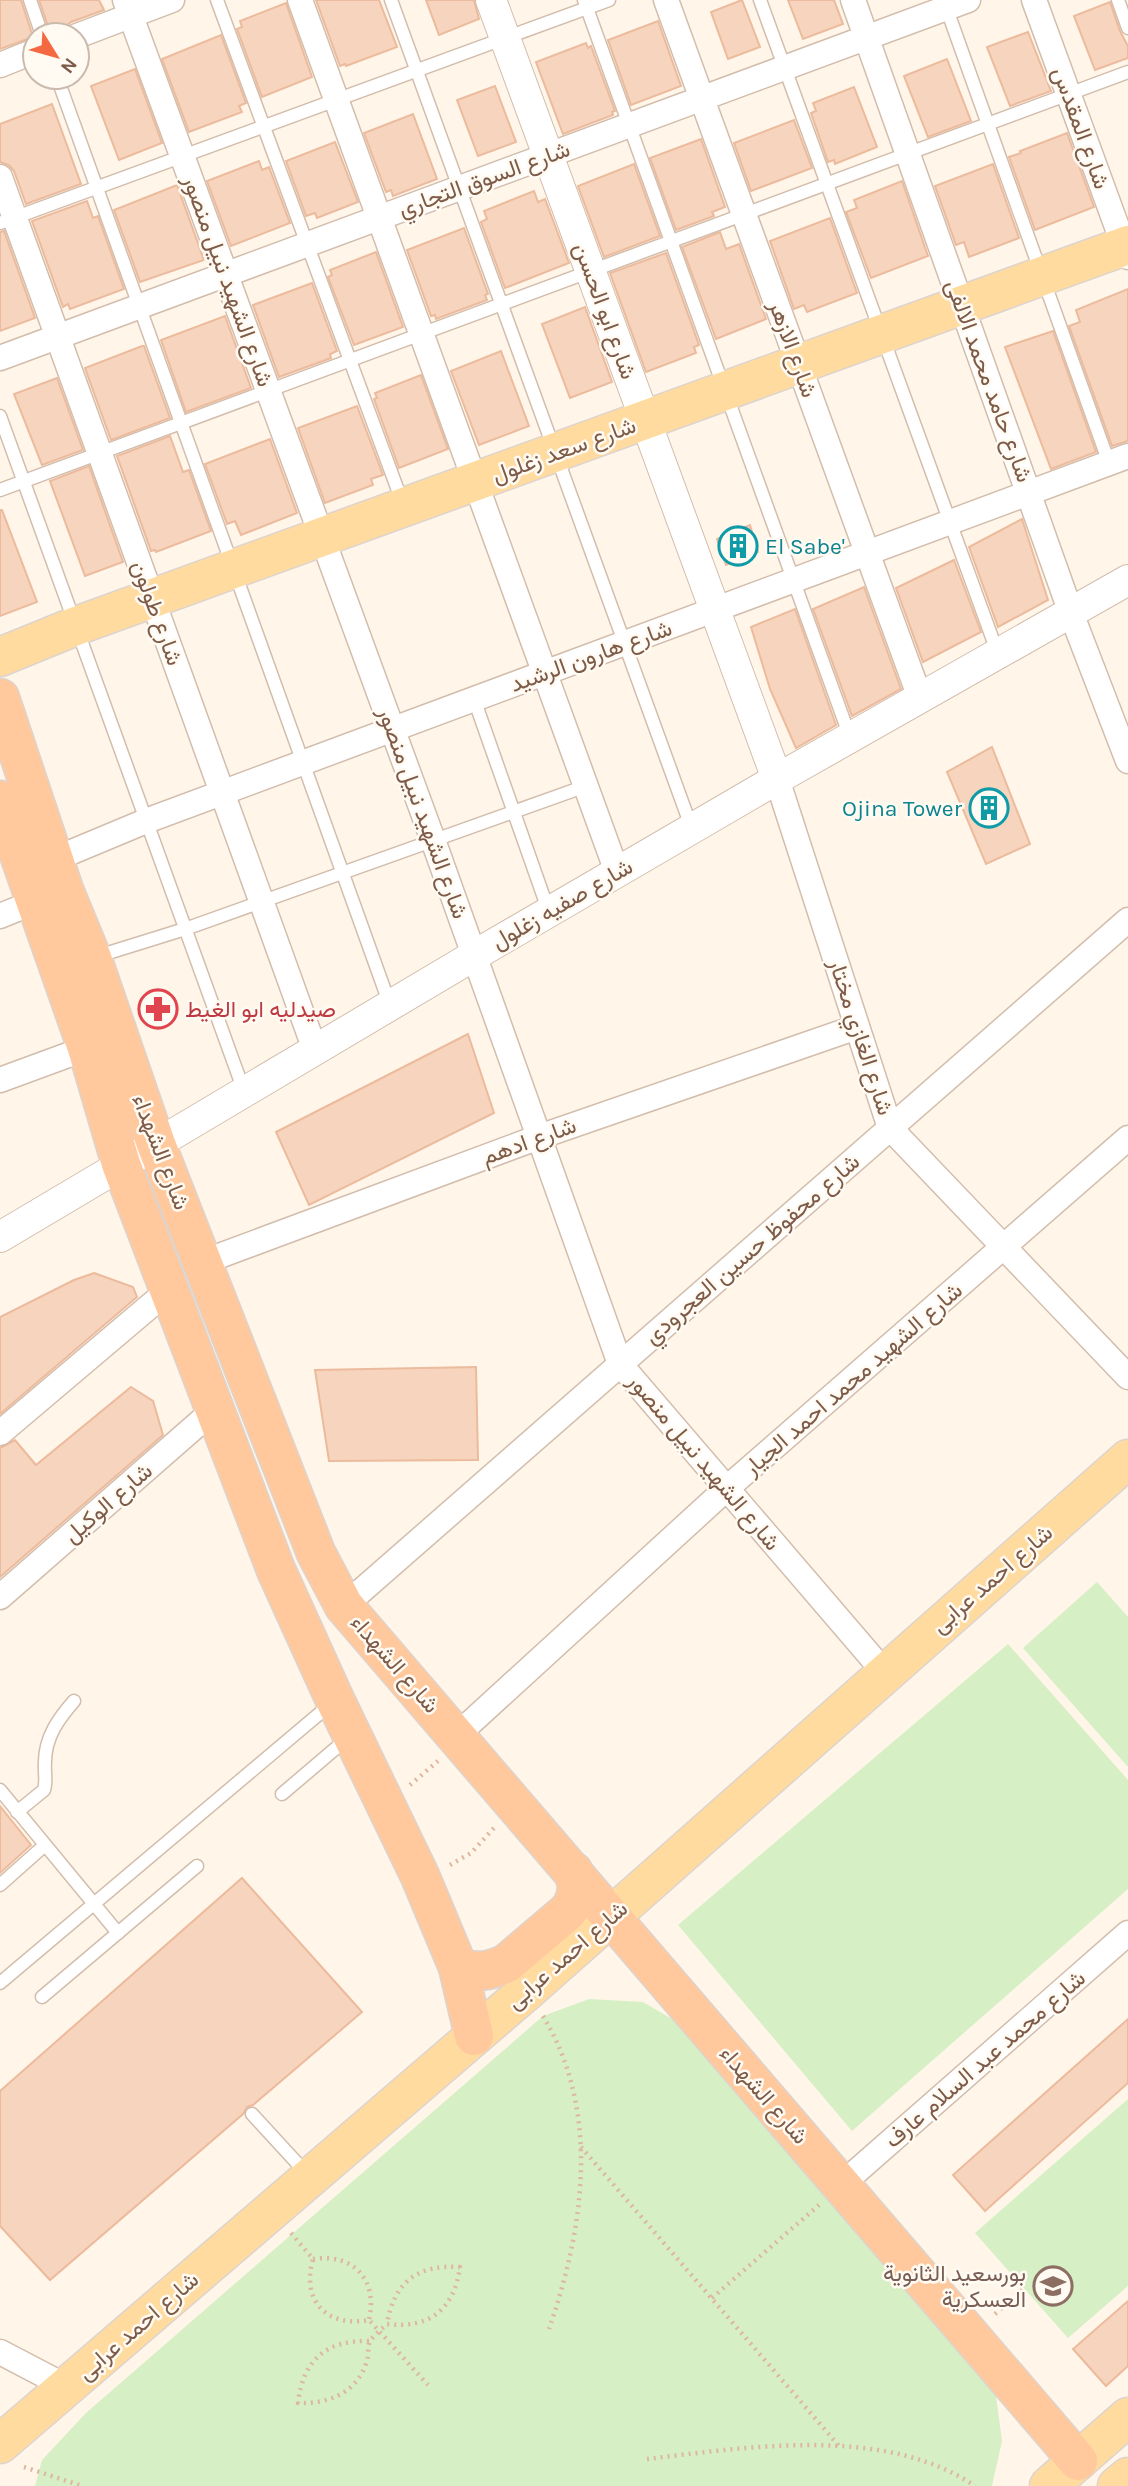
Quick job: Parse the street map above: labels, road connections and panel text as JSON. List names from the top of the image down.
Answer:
{
  "streets": {
    "highway": ["شارع الشهداء"],
    "main road": ["شارع سعد زغلول", "شارع احمد عرابى"],
    "street": [
      "شارع المقدس",
      "شارع السوق التجاري",
      "شارع الشهيد نبيل منصور",
      "شارع ابو الحسن",
      "شارع الازهر",
      "شارع حامد محمد الالفى",
      "شارع طولون",
      "شارع هارون الرشيد",
      "شارع صفيه زغلول",
      "شارع الغازي مختار",
      "شارع ادهم",
      "شارع محفوظ حسين العجرودي",
      "شارع الشهيد محمد احمد الجيار",
      "شارع الوكيل",
      "شارع محمد عبد السلام عارف"
    ]
  },
  "crossings": [
    ["شارع المقدس", "شارع سعد زغلول"],
    ["شارع السوق التجاري", "شارع الشهيد نبيل منصور"],
    ["شارع السوق التجاري", "شارع ابو الحسن"],
    ["شارع السوق التجاري", "شارع الازهر"],
    ["شارع السوق التجاري", "شارع حامد محمد الالفى"],
    ["شارع السوق التجاري", "شارع طولون"],
    ["شارع الشهيد نبيل منصور", "شارع سعد زغلول"],
    ["شارع الشهيد نبيل منصور", "شارع هارون الرشيد"],
    ["شارع الشهيد نبيل منصور", "شارع صفيه زغلول"],
    ["شارع الشهيد نبيل منصور", "شارع ادهم"],
    ["شارع الشهيد نبيل منصور", "شارع محفوظ حسين العجرودي"],
    ["شارع الشهيد نبيل منصور", "شارع الشهيد محمد احمد الجيار"],
    ["شارع الشهيد نبيل منصور", "شارع احمد عرابى"],
    ["شارع ابو الحسن", "شارع سعد زغلول"],
    ["شارع ابو الحسن", "شارع هارون الرشيد"],
    ["شارع ابو الحسن", "شارع صفيه زغلول"],
    ["شارع ابو الحسن", "شارع الغازي مختار"],
    ["شارع الازهر", "شارع سعد زغلول"],
    ["شارع الازهر", "شارع هارون الرشيد"],
    ["شارع الازهر", "شارع صفيه زغلول"],
    ["شارع حامد محمد الالفى", "شارع سعد زغلول"],
    ["شارع حامد محمد الالفى", "شارع هارون الرشيد"],
    ["شارع حامد محمد الالفى", "شارع صفيه زغلول"],
    ["شارع سعد زغلول", "شارع طولون"],
    ["شارع طولون", "شارع هارون الرشيد"],
    ["شارع طولون", "شارع صفيه زغلول"],
    ["شارع هارون الرشيد", "شارع الشهداء"],
    ["شارع صفيه زغلول", "شارع الغازي مختار"],
    ["شارع صفيه زغلول", "شارع الشهداء"],
    ["شارع الغازي مختار", "شارع ادهم"],
    ["شارع الغازي مختار", "شارع محفوظ حسين العجرودي"],
    ["شارع الغازي مختار", "شارع الشهيد محمد احمد الجيار"],
    ["شارع ادهم", "شارع الشهداء"],
    ["شارع الشهداء", "شارع محفوظ حسين العجرودي"],
    ["شارع الشهداء", "شارع الشهيد محمد احمد الجيار"],
    ["شارع الشهداء", "شارع الوكيل"],
    ["شارع الشهداء", "شارع احمد عرابى"],
    ["شارع الشهداء", "شارع محمد عبد السلام عارف"]
  ],
  "places": {
    "building": ["El Sabe'", "Ojina Tower"],
    "pharmacy": ["صيدليه ابو الغيط"],
    "school or university": ["بورسعيد الثانوية العسكرية"]
  },
  "north": "bottom right"
}
